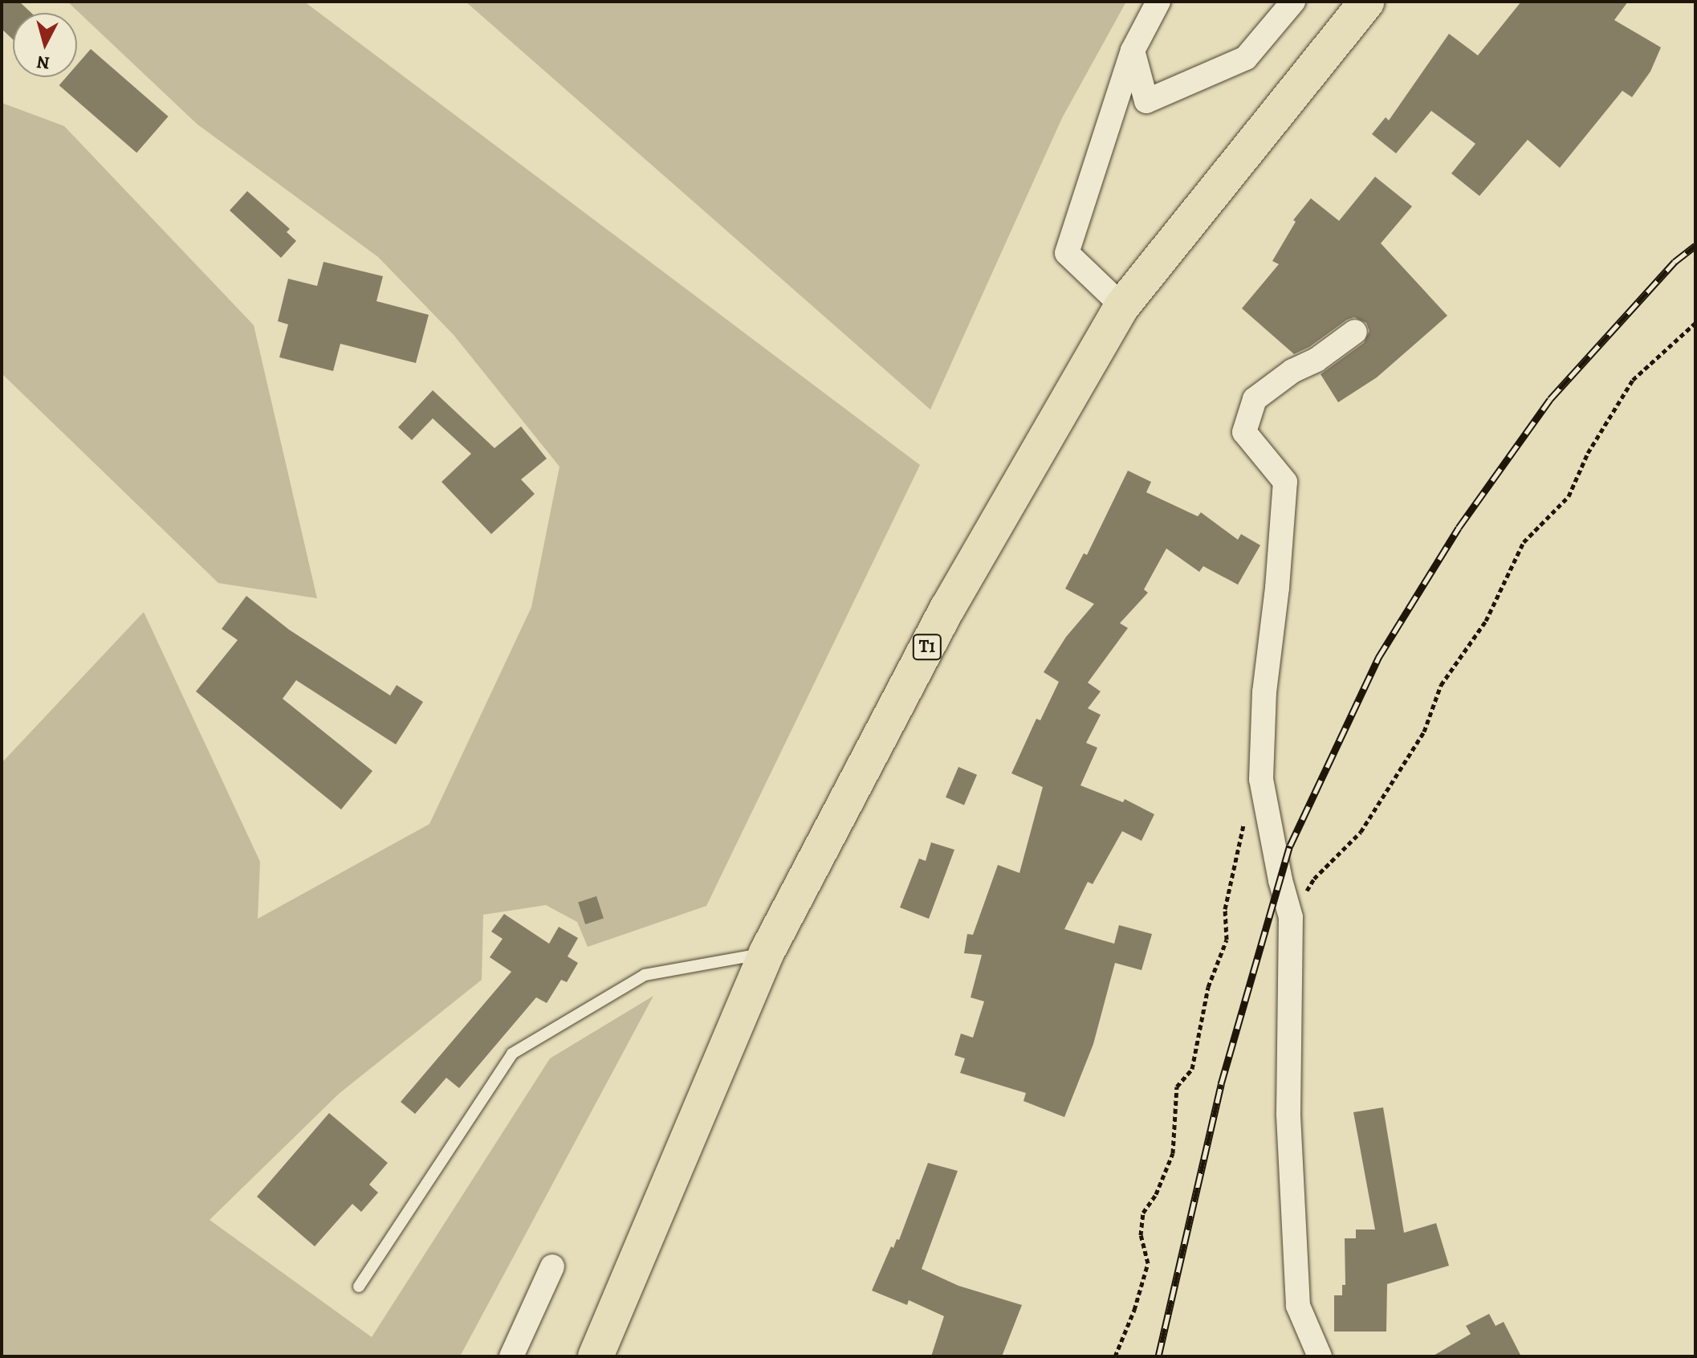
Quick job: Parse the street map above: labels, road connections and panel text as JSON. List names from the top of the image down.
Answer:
{
  "streets": {
    "highway": ["T1"]
  },
  "north": "bottom"
}
